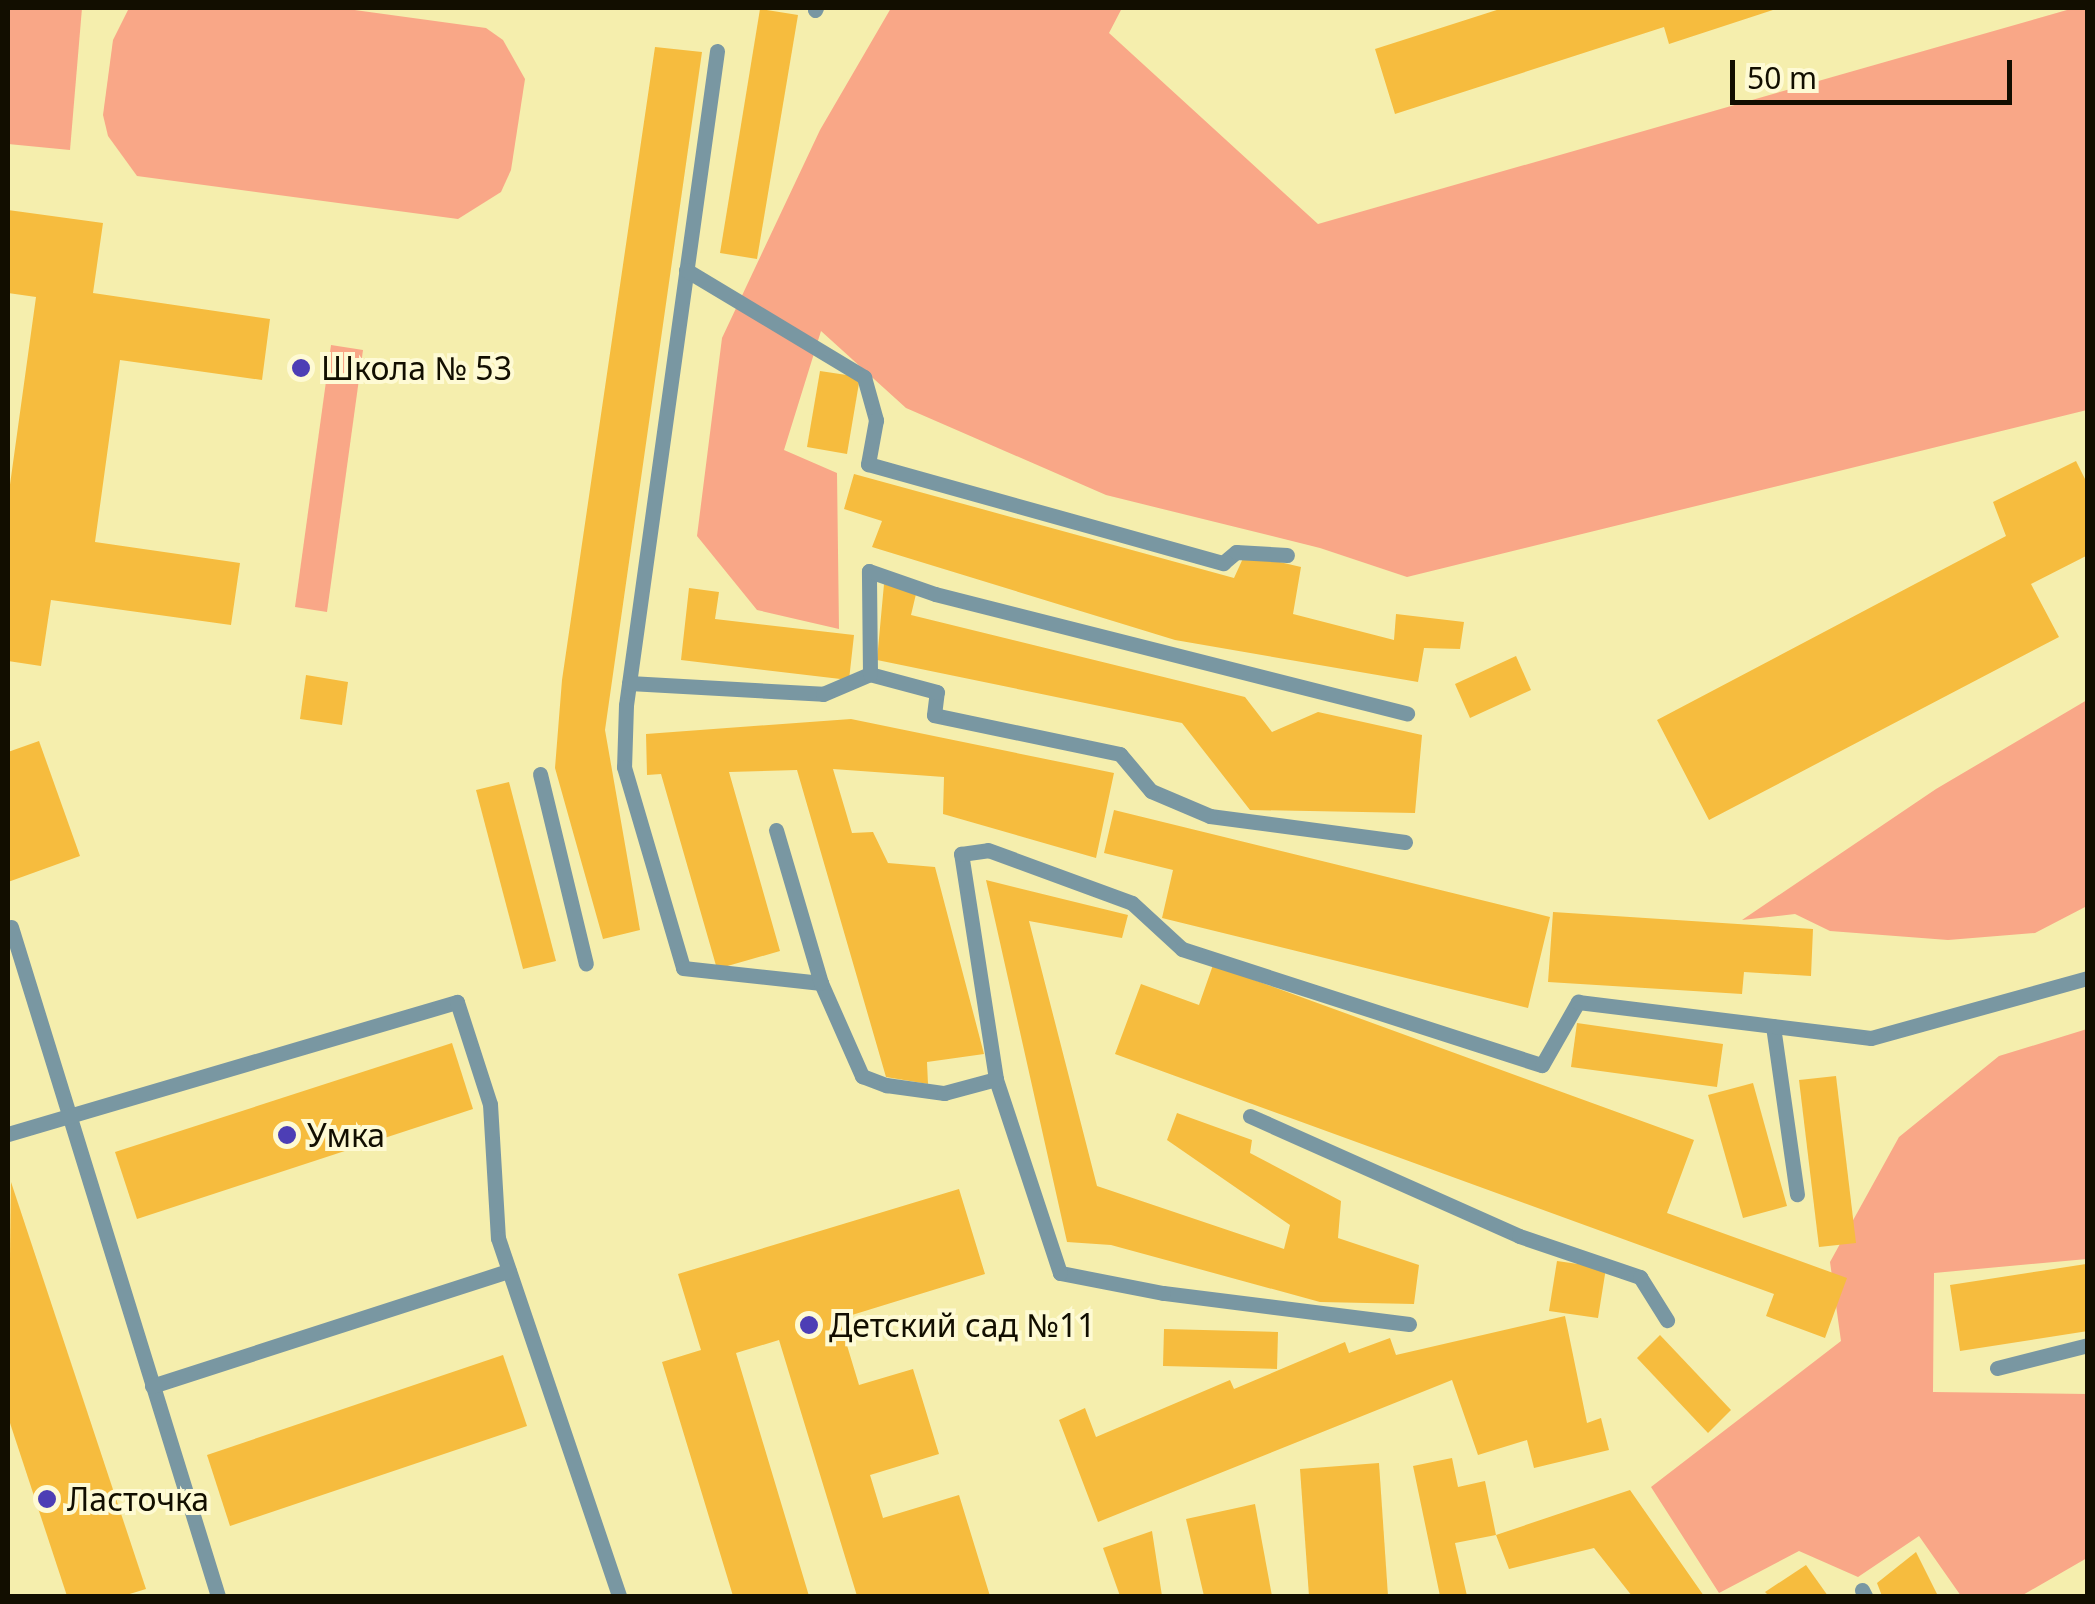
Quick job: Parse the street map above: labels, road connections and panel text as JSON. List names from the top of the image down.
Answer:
{
  "places": [
    "Школа № 53",
    "Умка",
    "Детский сад №11",
    "Ласточка"
  ],
  "scale_bar": "50 m"
}
